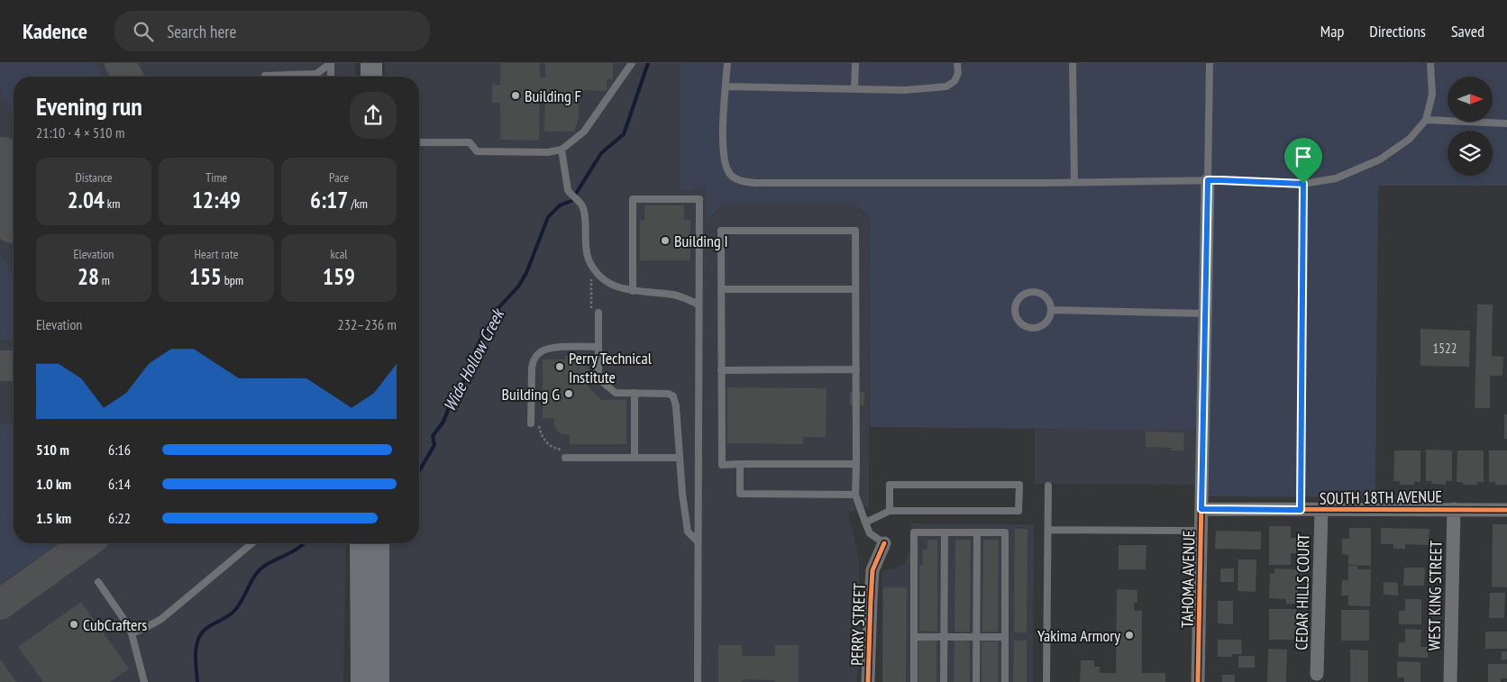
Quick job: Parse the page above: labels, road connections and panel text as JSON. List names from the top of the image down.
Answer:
{
  "streets": {
    "street": [
      "SOUTH 18TH AVENUE",
      "TAHOMA AVENUE",
      "CEDAR HILLS COURT",
      "WEST KING STREET",
      "PERRY STREET"
    ]
  },
  "crossings": [
    ["SOUTH 18TH AVENUE", "TAHOMA AVENUE"],
    ["SOUTH 18TH AVENUE", "CEDAR HILLS COURT"],
    ["SOUTH 18TH AVENUE", "WEST KING STREET"]
  ],
  "water": ["Wide Hollow Creek"],
  "places": [
    "Building F",
    "Building I",
    "Perry Technical Institute",
    "Building G",
    "CubCrafters",
    "Yakima Armory"
  ],
  "house_numbers": ["1522"],
  "north": "right",
  "page": {
    "header": "Kadence",
    "search": "Search here",
    "nav": ["Map", "Directions", "Saved"],
    "heading": ["Evening run", "21:10 · 4 × 510 m"],
    "stats": [
      ["Distance", "2.04 km"],
      ["Time", "12:49"],
      ["Pace", "6:17 /km"],
      ["Elevation", "28 m"],
      ["Heart rate", "155 bpm"],
      ["kcal", "159"]
    ],
    "chart": ["Elevation", "232–236 m"],
    "list": [
      {
        "name": "510 m",
        "note": "6:16"
      },
      {
        "name": "1.0 km",
        "note": "6:14"
      },
      {
        "name": "1.5 km",
        "note": "6:22"
      }
    ]
  }
}
